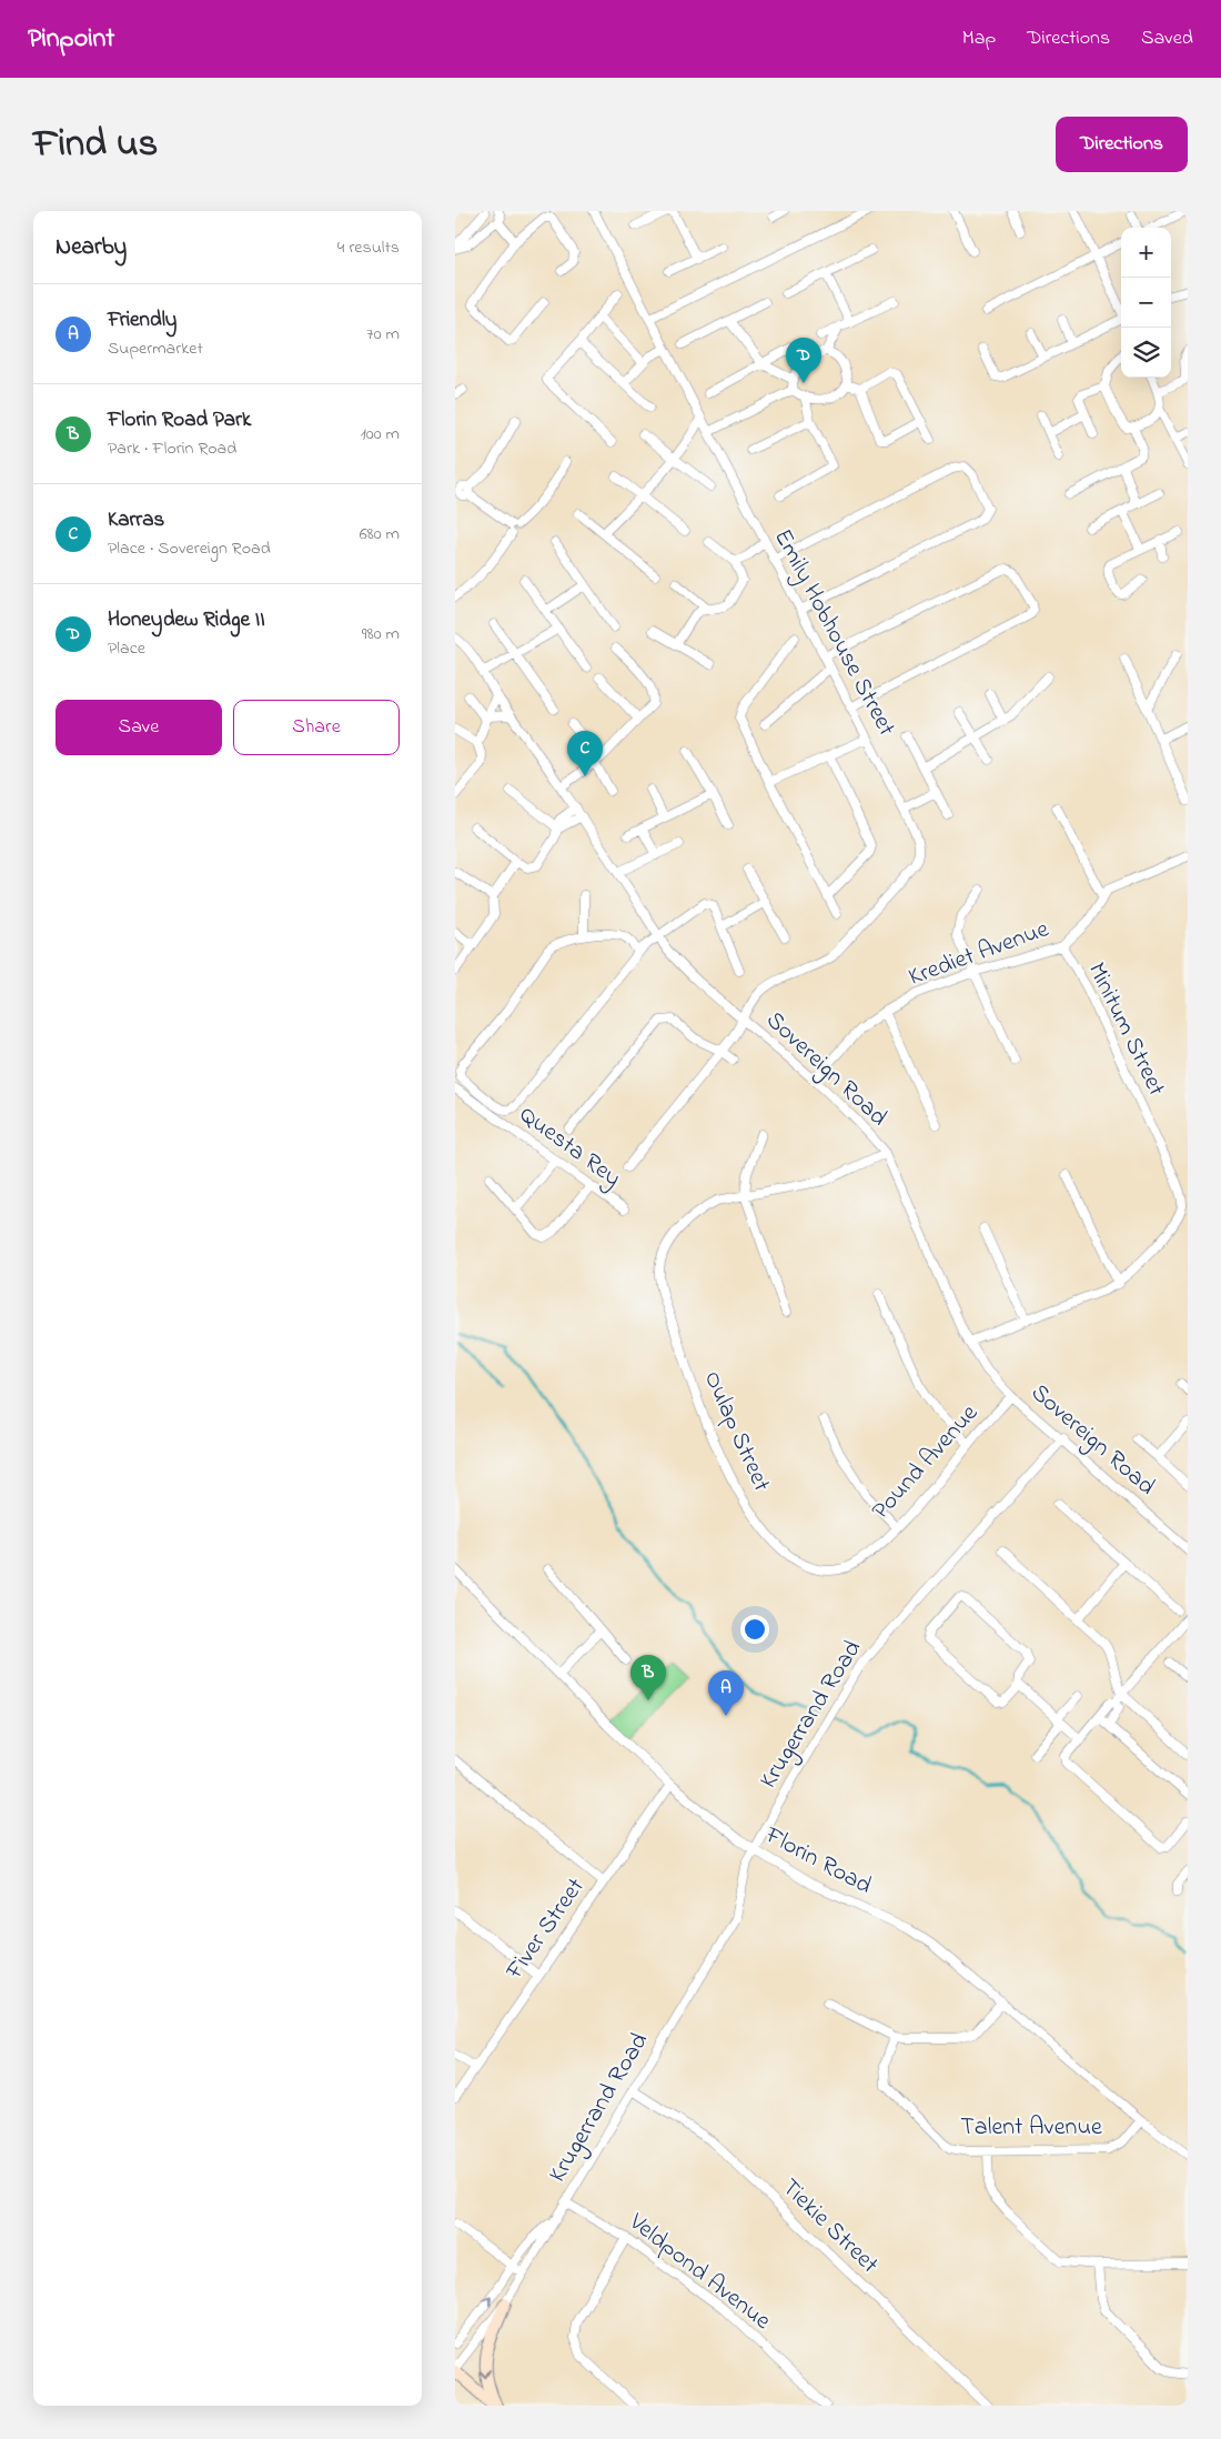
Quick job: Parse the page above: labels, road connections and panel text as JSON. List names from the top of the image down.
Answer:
{
  "streets": {
    "street": [
      "Emily Hobhouse Street",
      "Krediet Avenue",
      "Minitum Street",
      "Sovereign Road",
      "Questa Rey",
      "Oulap Street",
      "Pound Avenue",
      "Krugerrand Road",
      "Florin Road",
      "Fiver Street",
      "Talent Avenue",
      "Tiekie Street",
      "Veldpond Avenue"
    ]
  },
  "crossings": [
    ["Emily Hobhouse Street", "Sovereign Road"],
    ["Krediet Avenue", "Minitum Street"],
    ["Krediet Avenue", "Sovereign Road"],
    ["Sovereign Road", "Pound Avenue"],
    ["Sovereign Road", "Krugerrand Road"],
    ["Oulap Street", "Pound Avenue"],
    ["Krugerrand Road", "Florin Road"],
    ["Krugerrand Road", "Tiekie Street"],
    ["Krugerrand Road", "Veldpond Avenue"],
    ["Florin Road", "Fiver Street"],
    ["Florin Road", "Talent Avenue"]
  ],
  "page": {
    "header": "Pinpoint",
    "nav": ["Map", "Directions", "Saved"],
    "title": "Find us",
    "buttons": [
      "Directions",
      ["Save", "Share"]
    ],
    "heading": ["Nearby", "4 results"],
    "map_buttons": ["+", "−"],
    "list": [
      {
        "mark": "A",
        "name": "Friendly",
        "note": "Supermarket",
        "value": "70 m"
      },
      {
        "mark": "B",
        "name": "Florin Road Park",
        "note": "Park · Florin Road",
        "value": "100 m"
      },
      {
        "mark": "C",
        "name": "Karras",
        "note": "Place · Sovereign Road",
        "value": "680 m"
      },
      {
        "mark": "D",
        "name": "Honeydew Ridge II",
        "note": "Place",
        "value": "980 m"
      }
    ],
    "pins": [
      "D",
      "C",
      "B",
      "A"
    ]
  }
}
